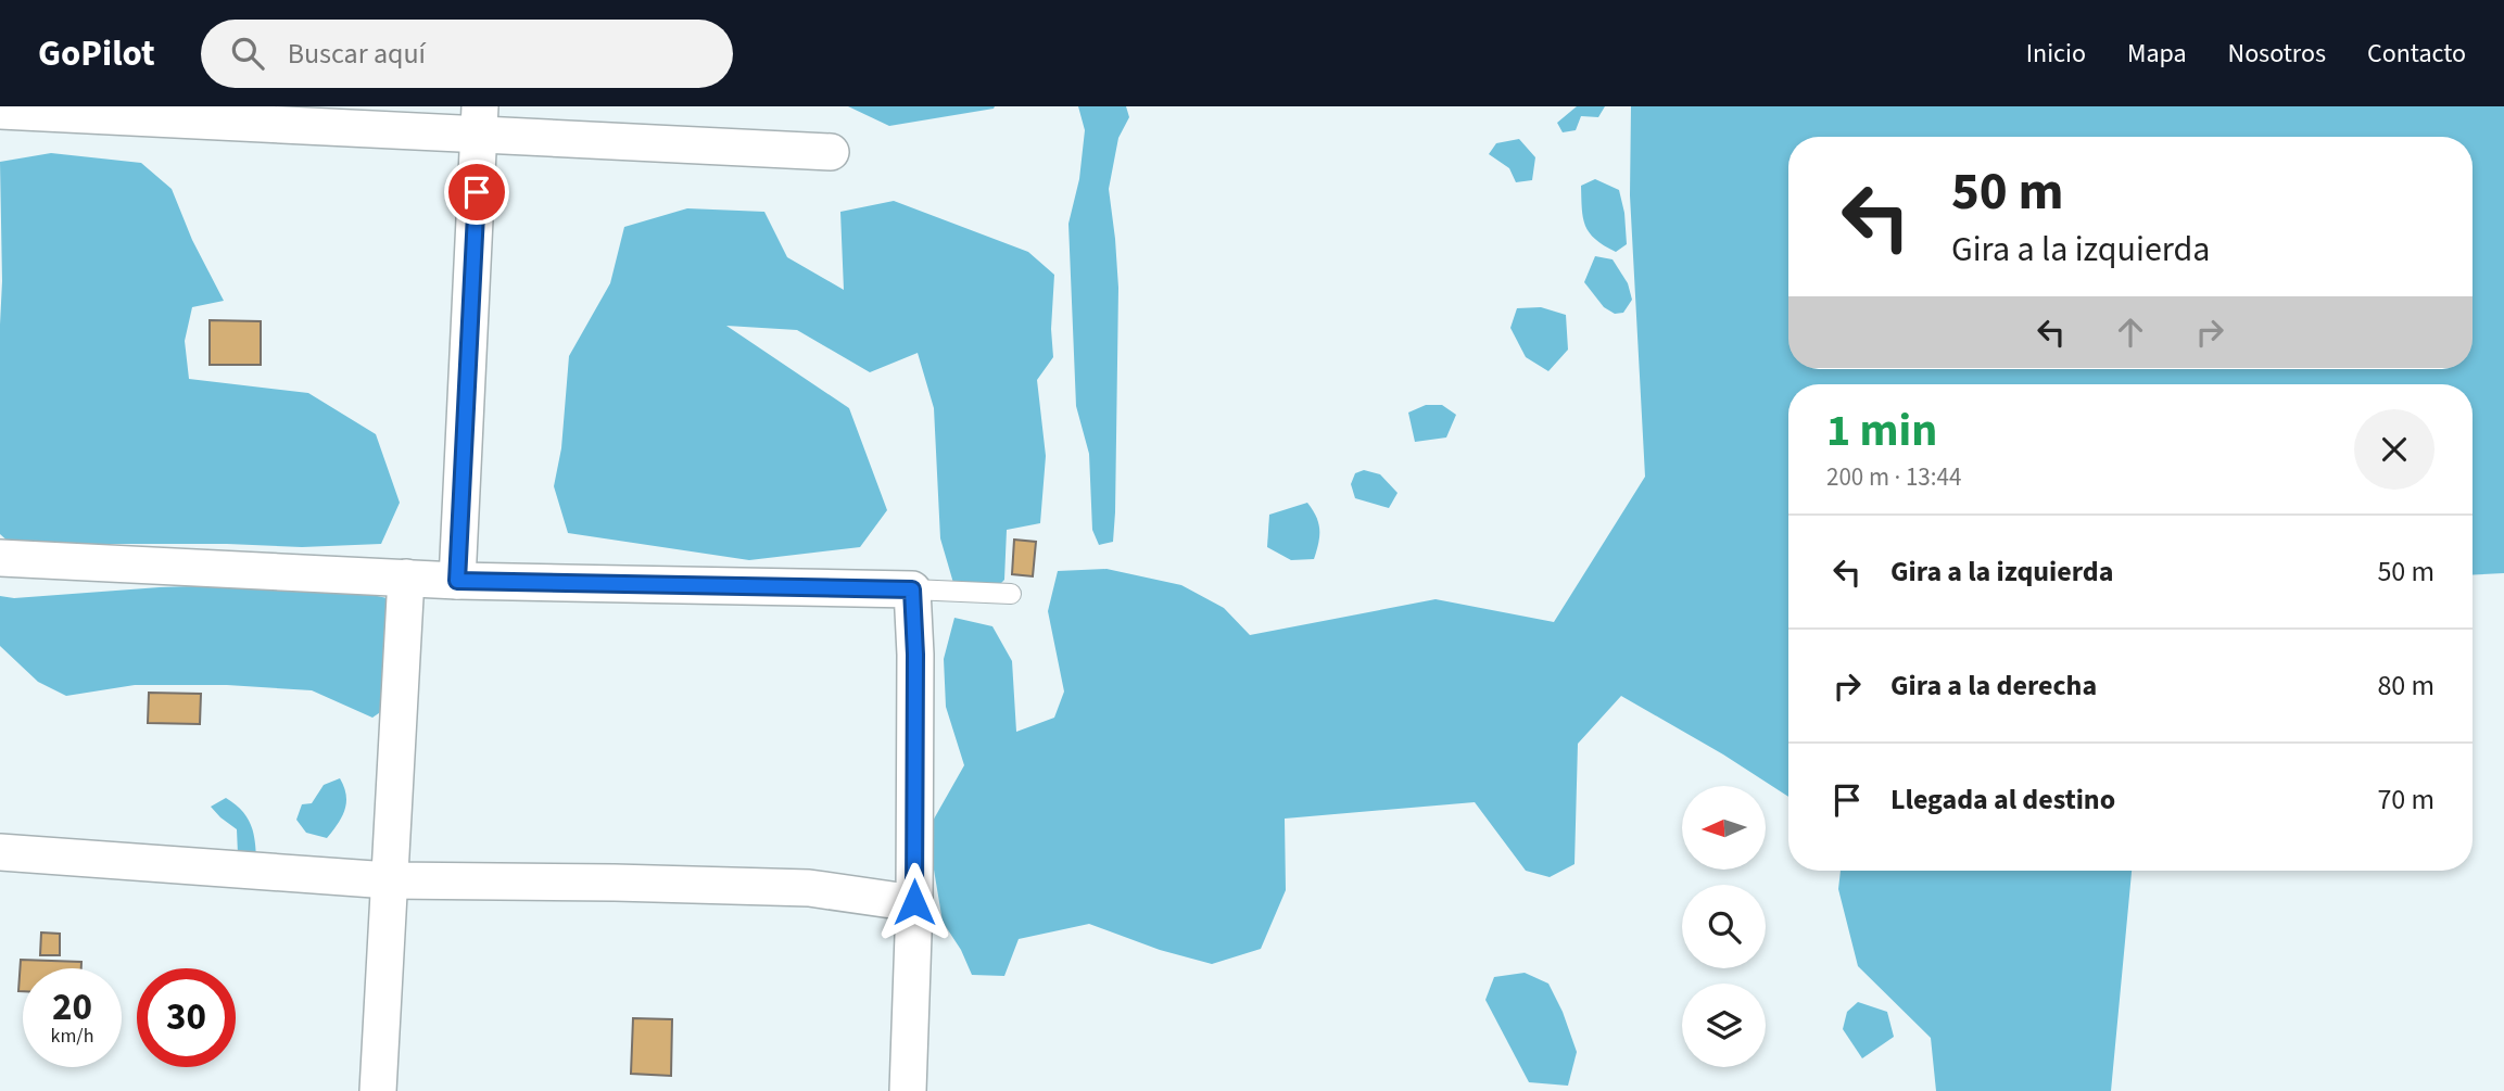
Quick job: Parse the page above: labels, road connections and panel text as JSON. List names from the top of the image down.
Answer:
{
  "north": "left",
  "page": {
    "header": "GoPilot",
    "search": "Buscar aquí",
    "nav": [
      "Inicio",
      "Mapa",
      "Nosotros",
      "Contacto"
    ],
    "turn": ["50 m", "Gira a la izquierda"],
    "heading": ["1 min", "200 m · 13:44"],
    "list": [
      {
        "name": "Gira a la izquierda",
        "value": "50 m"
      },
      {
        "name": "Gira a la derecha",
        "value": "80 m"
      },
      {
        "name": "Llegada al destino",
        "value": "70 m"
      }
    ],
    "speed": "20 km/h",
    "limit": "30"
  }
}
